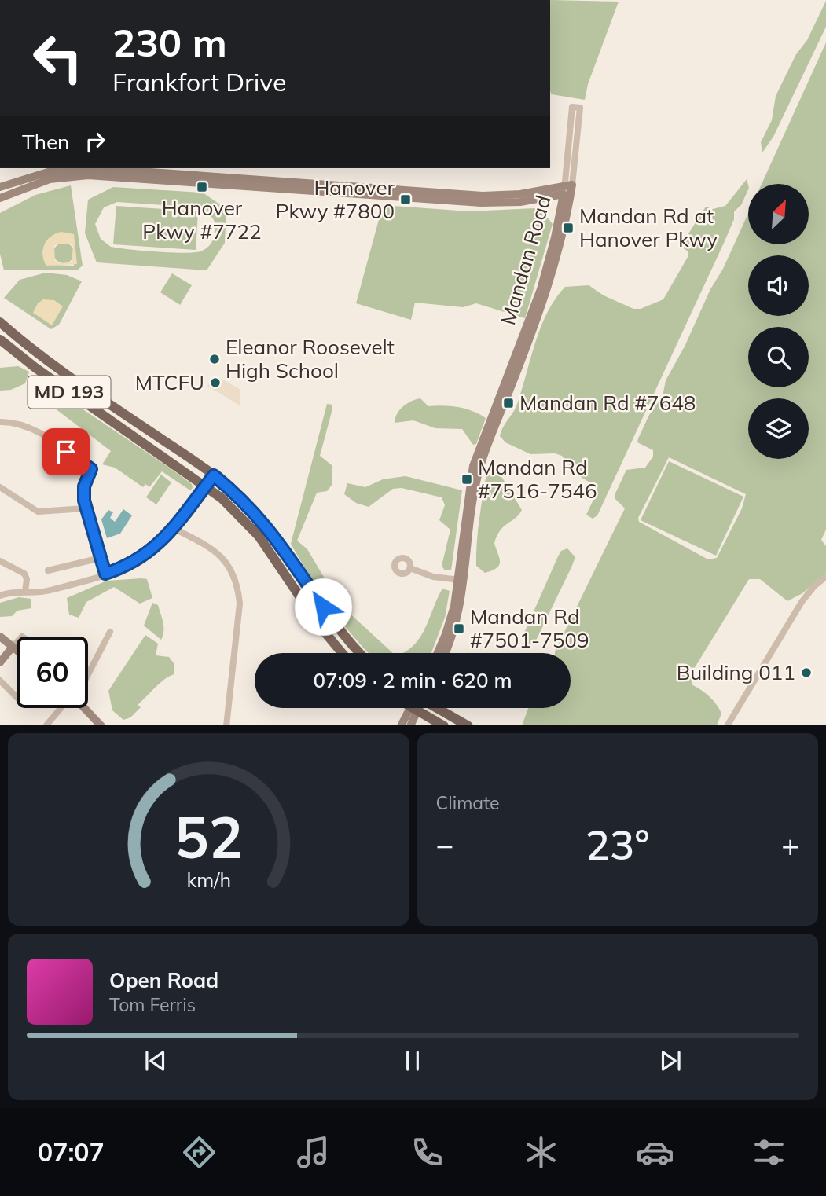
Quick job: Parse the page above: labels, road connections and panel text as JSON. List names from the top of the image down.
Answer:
{
  "streets": {
    "main road": ["MD 193"],
    "street": ["Mandan Road"]
  },
  "places": {
    "transit": [
      "Hanover Pkwy #7722",
      "Hanover Pkwy #7800",
      "Mandan Rd at Hanover Pkwy",
      "Mandan Rd #7648",
      "Mandan Rd #7516-7546",
      "Mandan Rd #7501-7509"
    ],
    "other": ["Eleanor Roosevelt High School", "MTCFU", "Building 011"]
  },
  "north": "top right",
  "page": {
    "turn": ["230 m", "Frankfort Drive"],
    "then": "Then",
    "limit": "60",
    "trip": "07:09 · 2 min · 620 m",
    "tile": "Climate",
    "heat": ["−", "23°", "+"],
    "song": ["Open Road", "Tom Ferris"],
    "tabs": "07:07",
    "gauge": ["52", "km/h"]
  }
}
